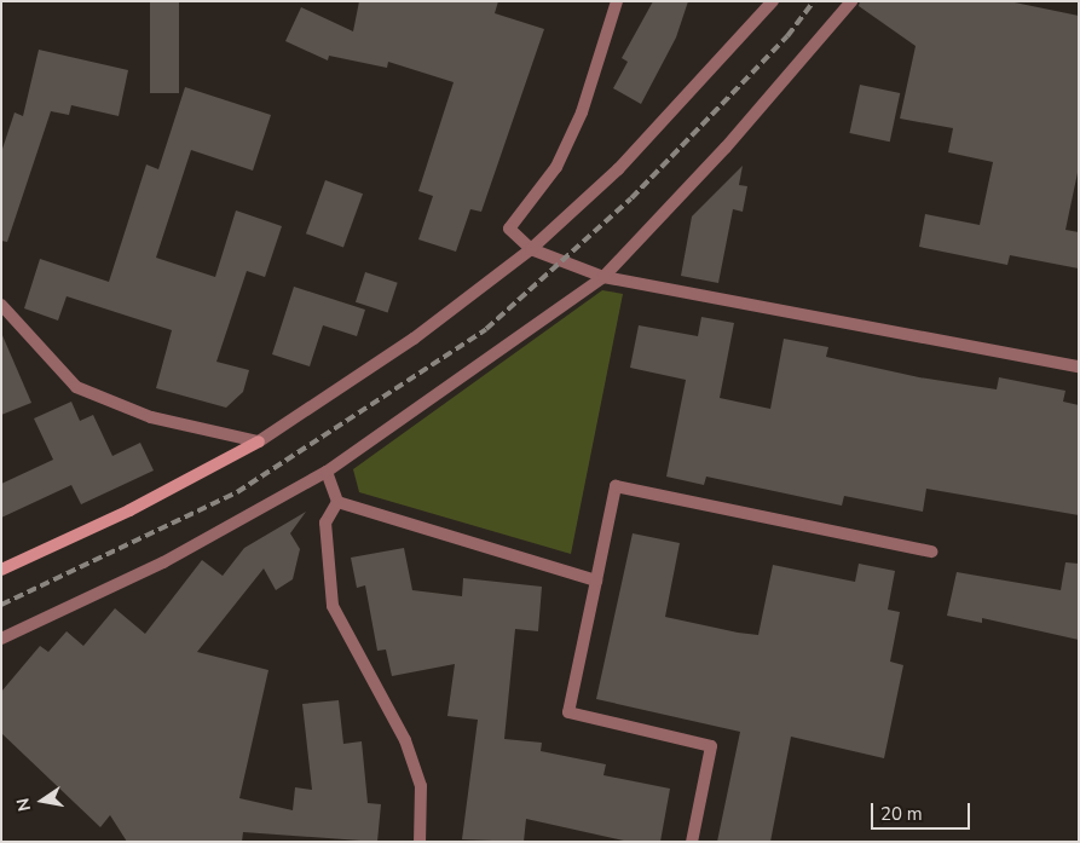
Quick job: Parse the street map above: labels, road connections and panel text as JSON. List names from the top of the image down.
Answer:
{
  "scale_bar": "20 m",
  "north": "left"
}
